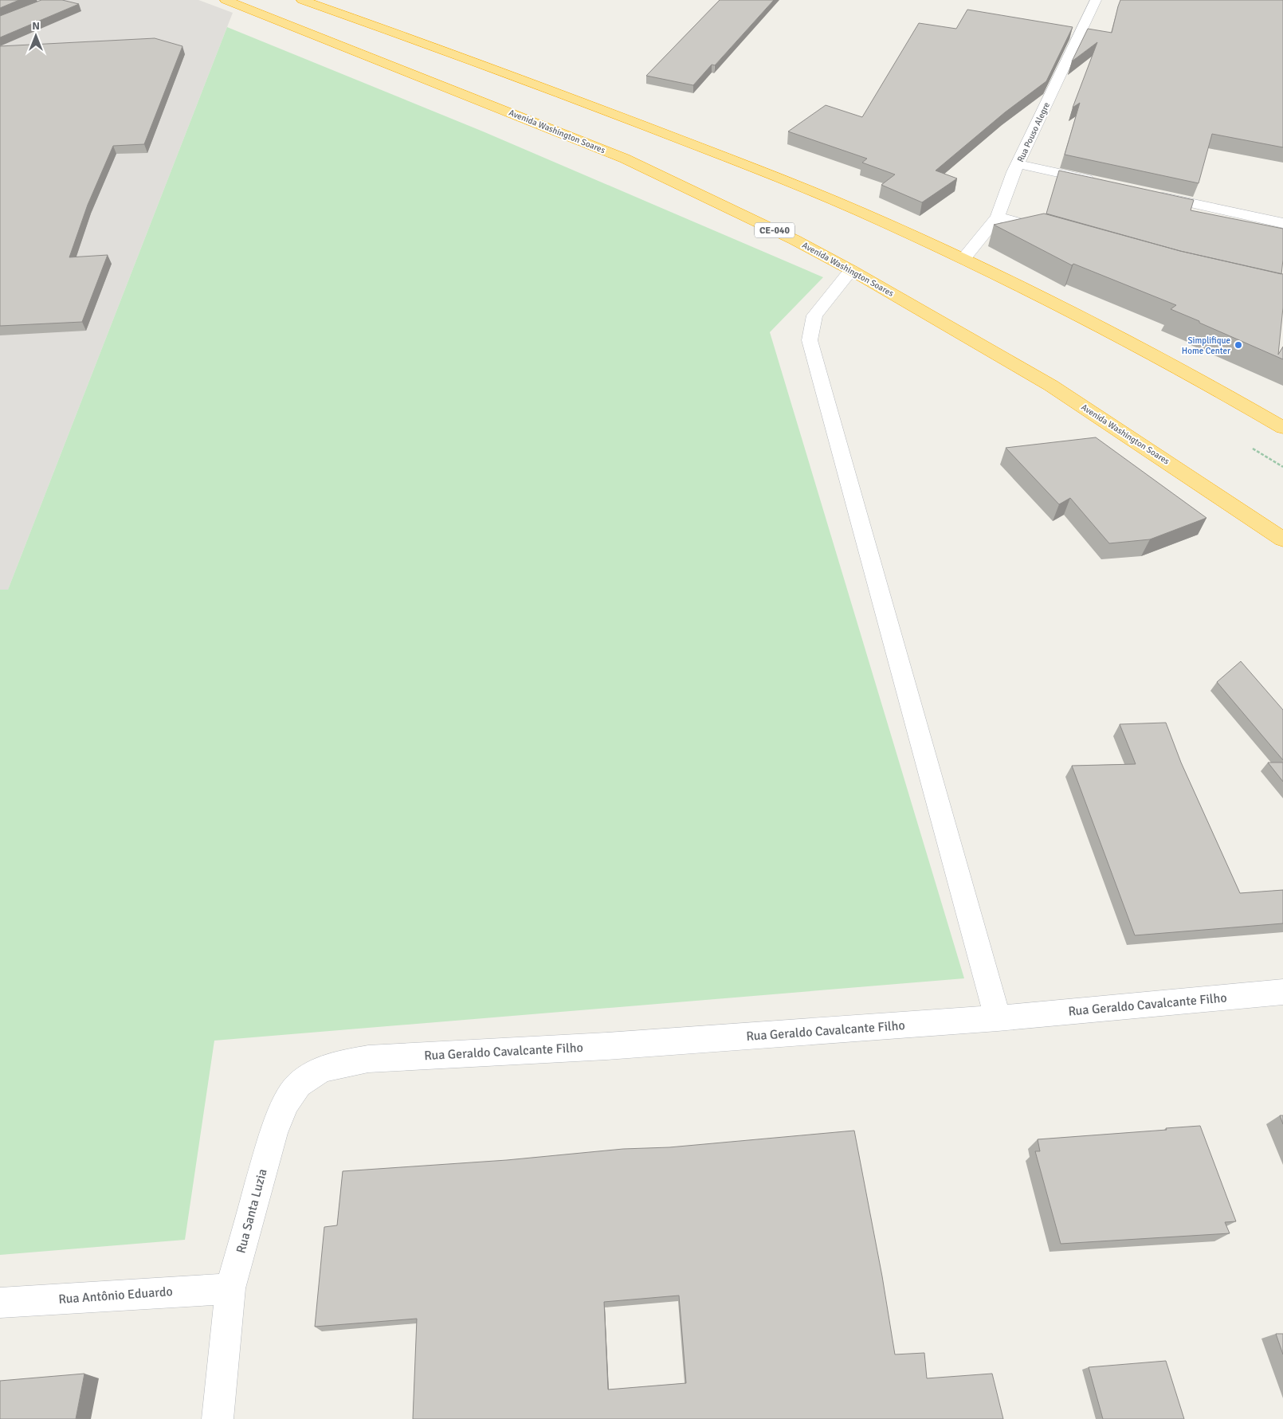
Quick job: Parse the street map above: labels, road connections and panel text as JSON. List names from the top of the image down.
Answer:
{
  "streets": {
    "highway": ["Avenida Washington Soares", "CE-040"],
    "street": [
      "Rua Pouso Alegre",
      "Rua Geraldo Cavalcante Filho",
      "Rua Santa Luzia",
      "Rua Antônio Eduardo"
    ]
  },
  "crossings": [
    ["Rua Geraldo Cavalcante Filho", "Rua Santa Luzia"],
    ["Rua Santa Luzia", "Rua Antônio Eduardo"]
  ],
  "places": ["Simplifique Home Center"],
  "north": "top"
}
